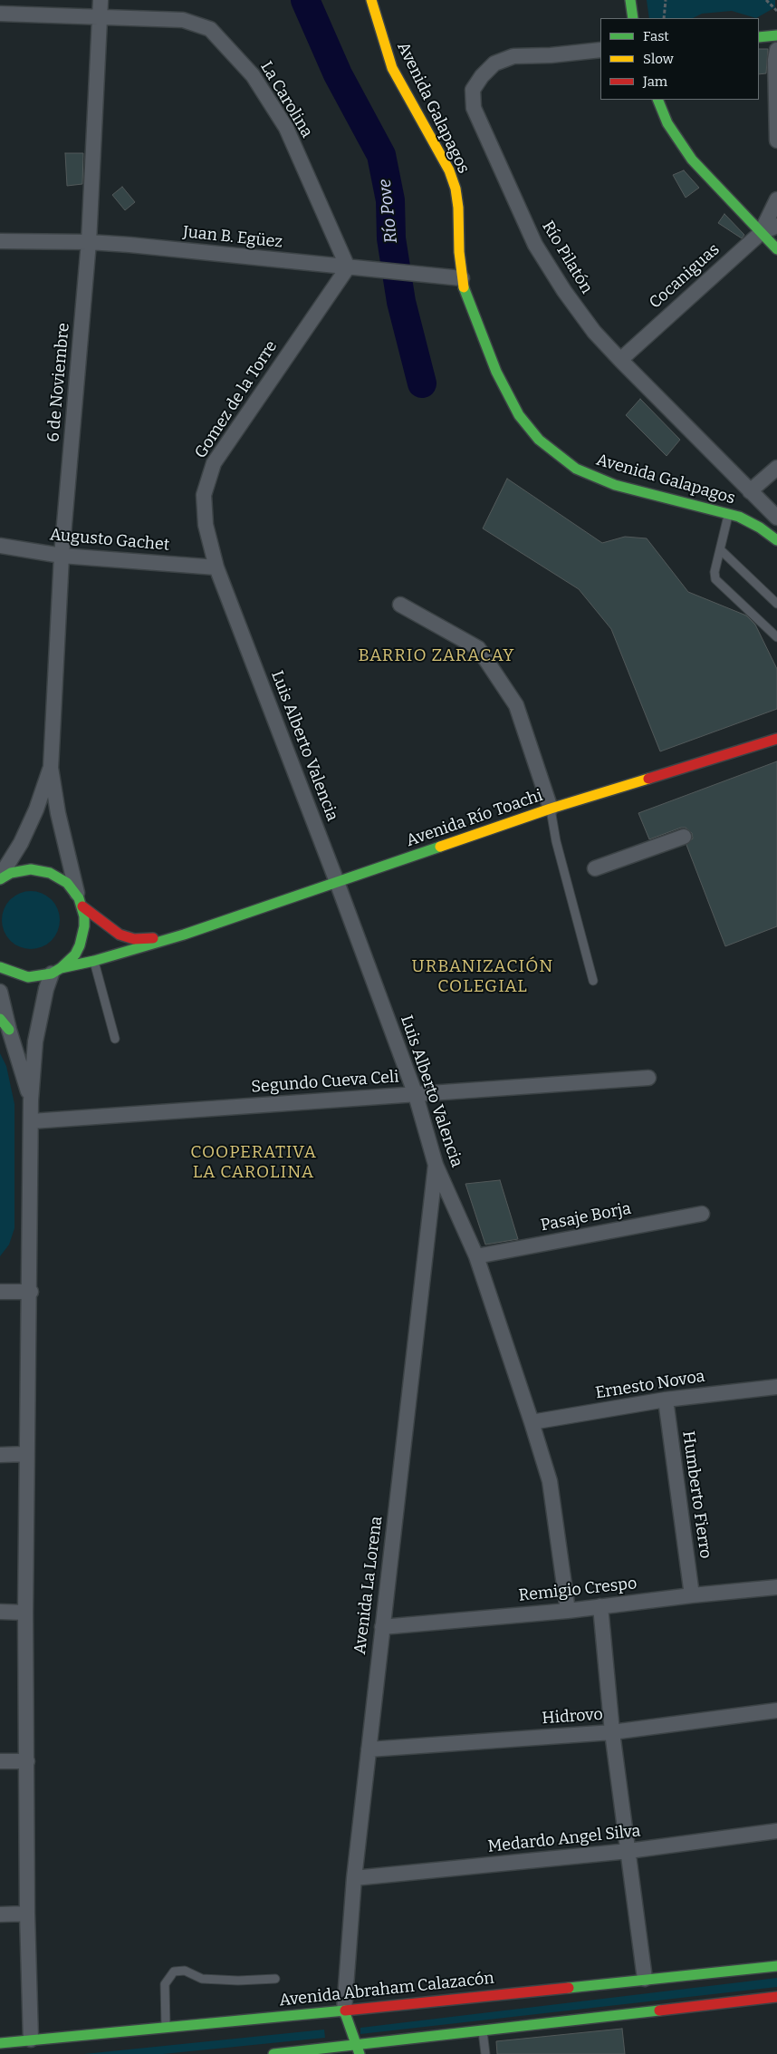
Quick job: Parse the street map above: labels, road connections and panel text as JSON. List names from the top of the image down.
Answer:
{
  "streets": {
    "main road": [
      "Avenida Galapagos",
      "Avenida Río Toachi",
      "Avenida La Lorena",
      "Avenida Abraham Calazacón"
    ],
    "street": [
      "La Carolina",
      "Juan B. Egüez",
      "Río Pilatón",
      "Cocaniguas",
      "6 de Noviembre",
      "Gomez de la Torre",
      "Augusto Gachet",
      "Luis Alberto Valencia",
      "Segundo Cueva Celi",
      "Pasaje Borja",
      "Ernesto Novoa",
      "Humberto Fierro",
      "Remigio Crespo",
      "Hidrovo",
      "Medardo Angel Silva"
    ]
  },
  "crossings": [
    ["La Carolina", "Juan B. Egüez"],
    ["La Carolina", "6 de Noviembre"],
    ["La Carolina", "Gomez de la Torre"],
    ["Avenida Galapagos", "Juan B. Egüez"],
    ["Juan B. Egüez", "6 de Noviembre"],
    ["Juan B. Egüez", "Gomez de la Torre"],
    ["Río Pilatón", "Cocaniguas"],
    ["6 de Noviembre", "Augusto Gachet"],
    ["6 de Noviembre", "Avenida Río Toachi"],
    ["Gomez de la Torre", "Augusto Gachet"],
    ["Gomez de la Torre", "Luis Alberto Valencia"],
    ["Augusto Gachet", "Luis Alberto Valencia"],
    ["Luis Alberto Valencia", "Avenida Río Toachi"],
    ["Luis Alberto Valencia", "Segundo Cueva Celi"],
    ["Luis Alberto Valencia", "Pasaje Borja"],
    ["Luis Alberto Valencia", "Ernesto Novoa"],
    ["Luis Alberto Valencia", "Avenida La Lorena"],
    ["Luis Alberto Valencia", "Remigio Crespo"],
    ["Ernesto Novoa", "Humberto Fierro"],
    ["Humberto Fierro", "Remigio Crespo"],
    ["Avenida La Lorena", "Remigio Crespo"],
    ["Avenida La Lorena", "Hidrovo"],
    ["Avenida La Lorena", "Medardo Angel Silva"],
    ["Avenida La Lorena", "Avenida Abraham Calazacón"]
  ],
  "districts": ["BARRIO ZARACAY", "URBANIZACIÓN COLEGIAL", "COOPERATIVA LA CAROLINA"],
  "water": ["Río Pove"],
  "legend": ["Fast", "Slow", "Jam"]
}
